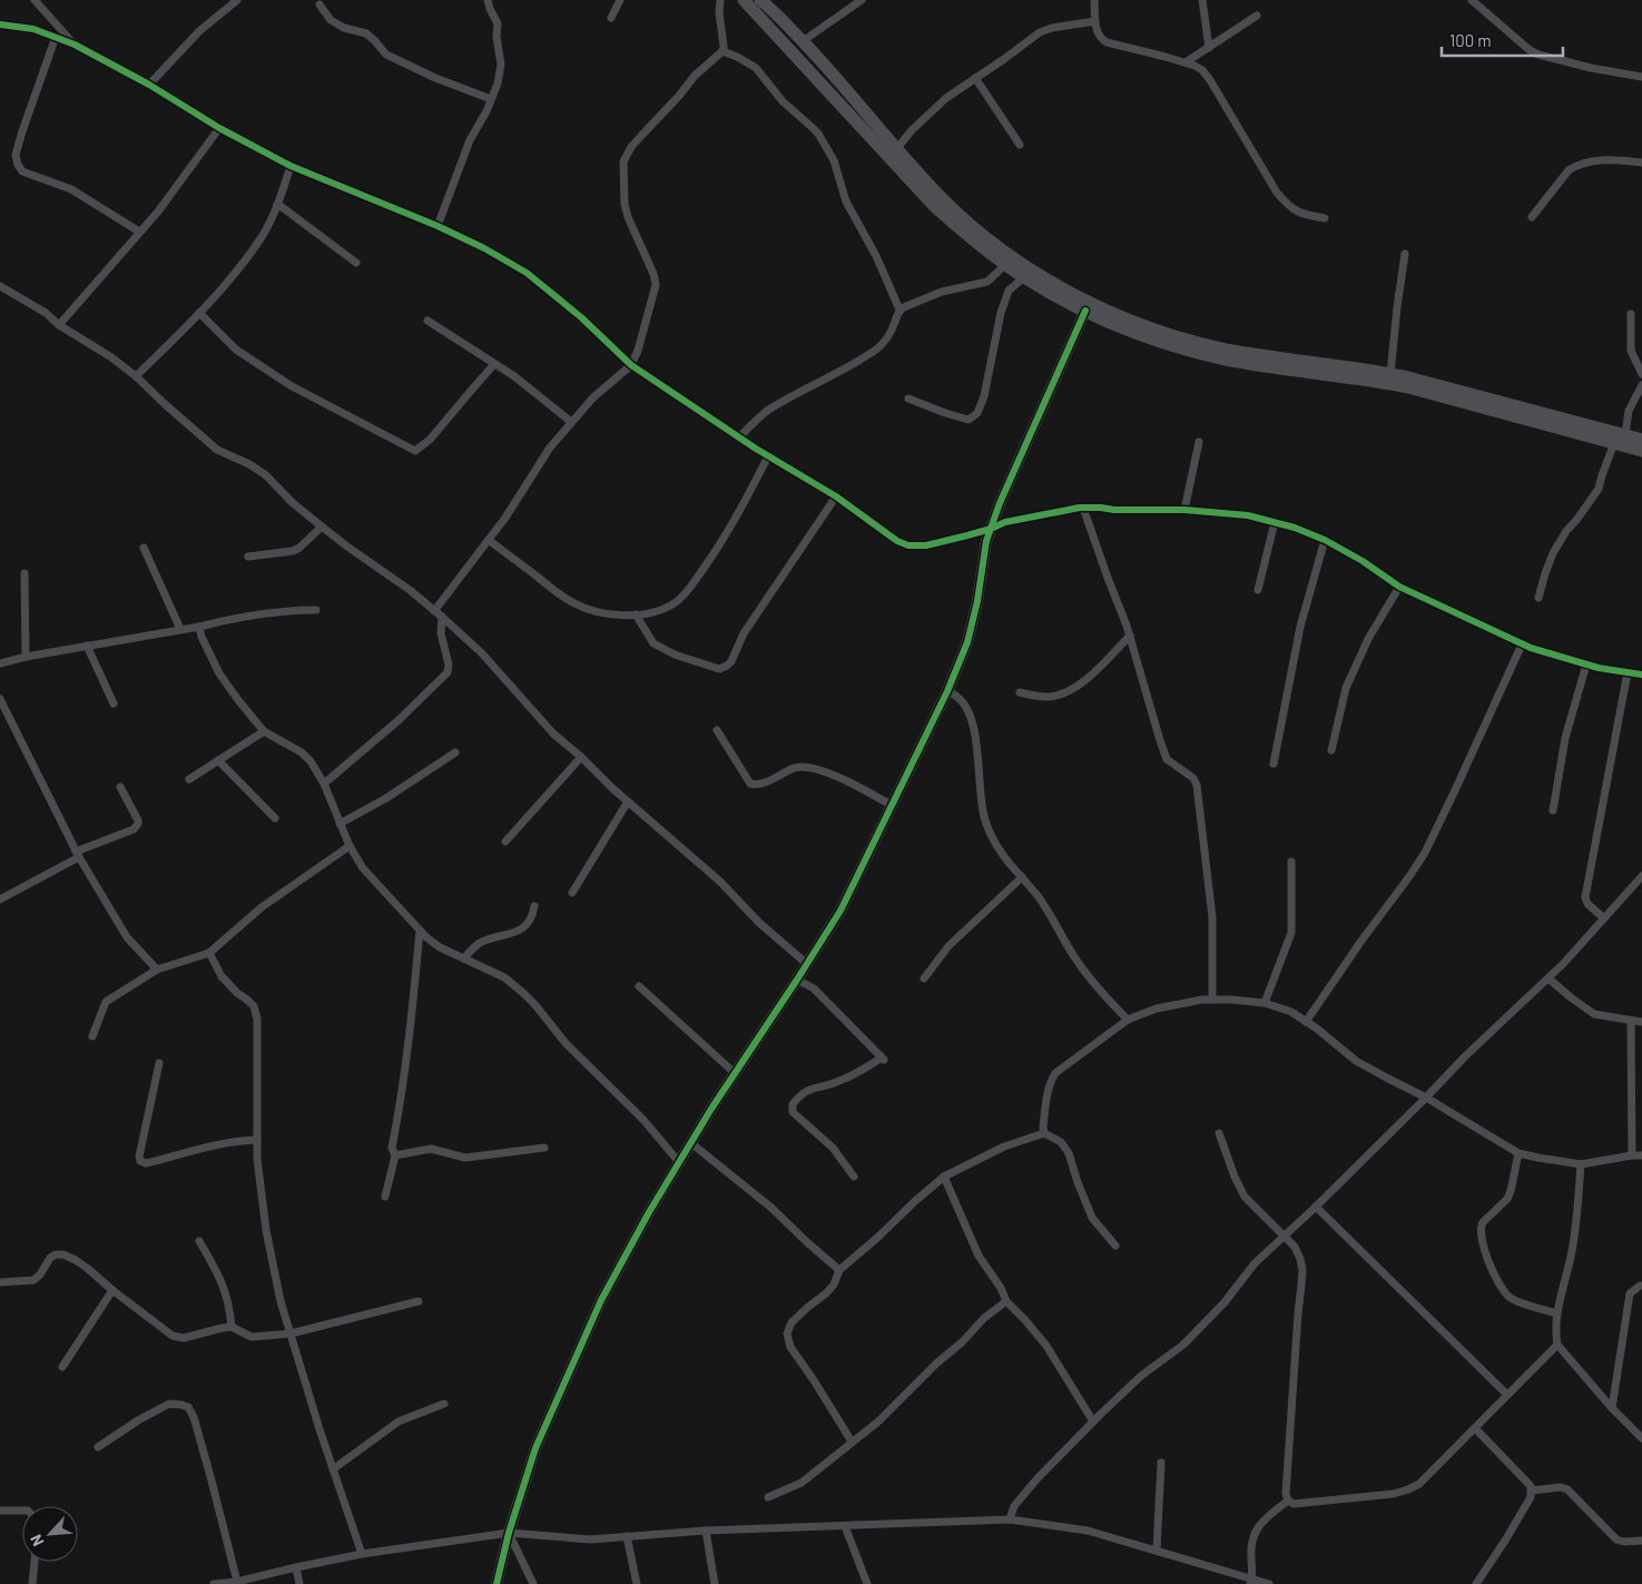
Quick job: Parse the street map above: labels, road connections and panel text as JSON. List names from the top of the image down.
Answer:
{
  "scale_bar": "100 m",
  "north": "bottom left"
}
